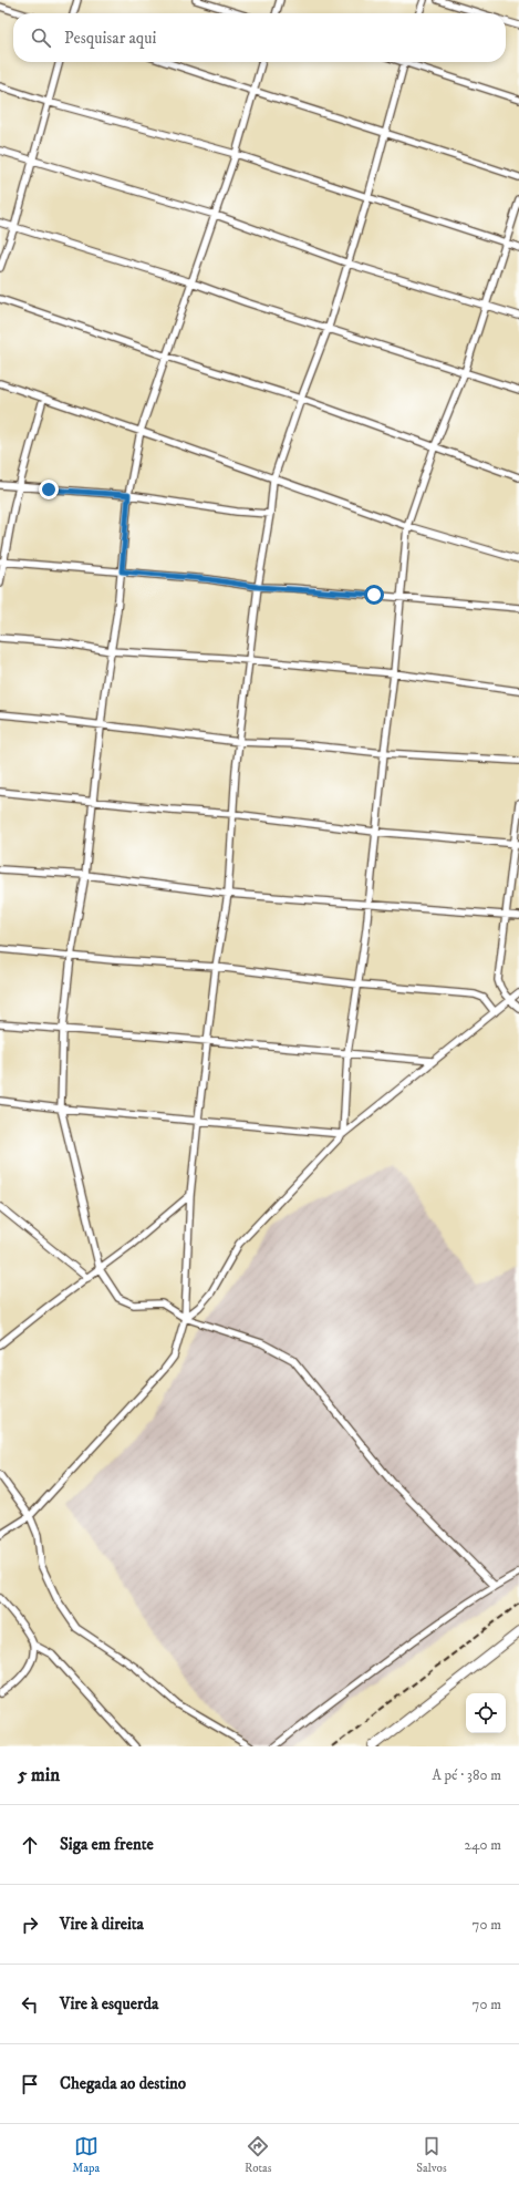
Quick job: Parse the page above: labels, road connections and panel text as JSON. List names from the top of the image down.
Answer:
{
  "page": {
    "search": "Pesquisar aqui",
    "heading": ["5 min", "A pé · 380 m"],
    "list": [
      ["Siga em frente", "240 m"],
      ["Vire à direita", "70 m"],
      ["Vire à esquerda", "70 m"],
      "Chegada ao destino"
    ],
    "nav": ["Mapa", "Rotas", "Salvos"]
  }
}
